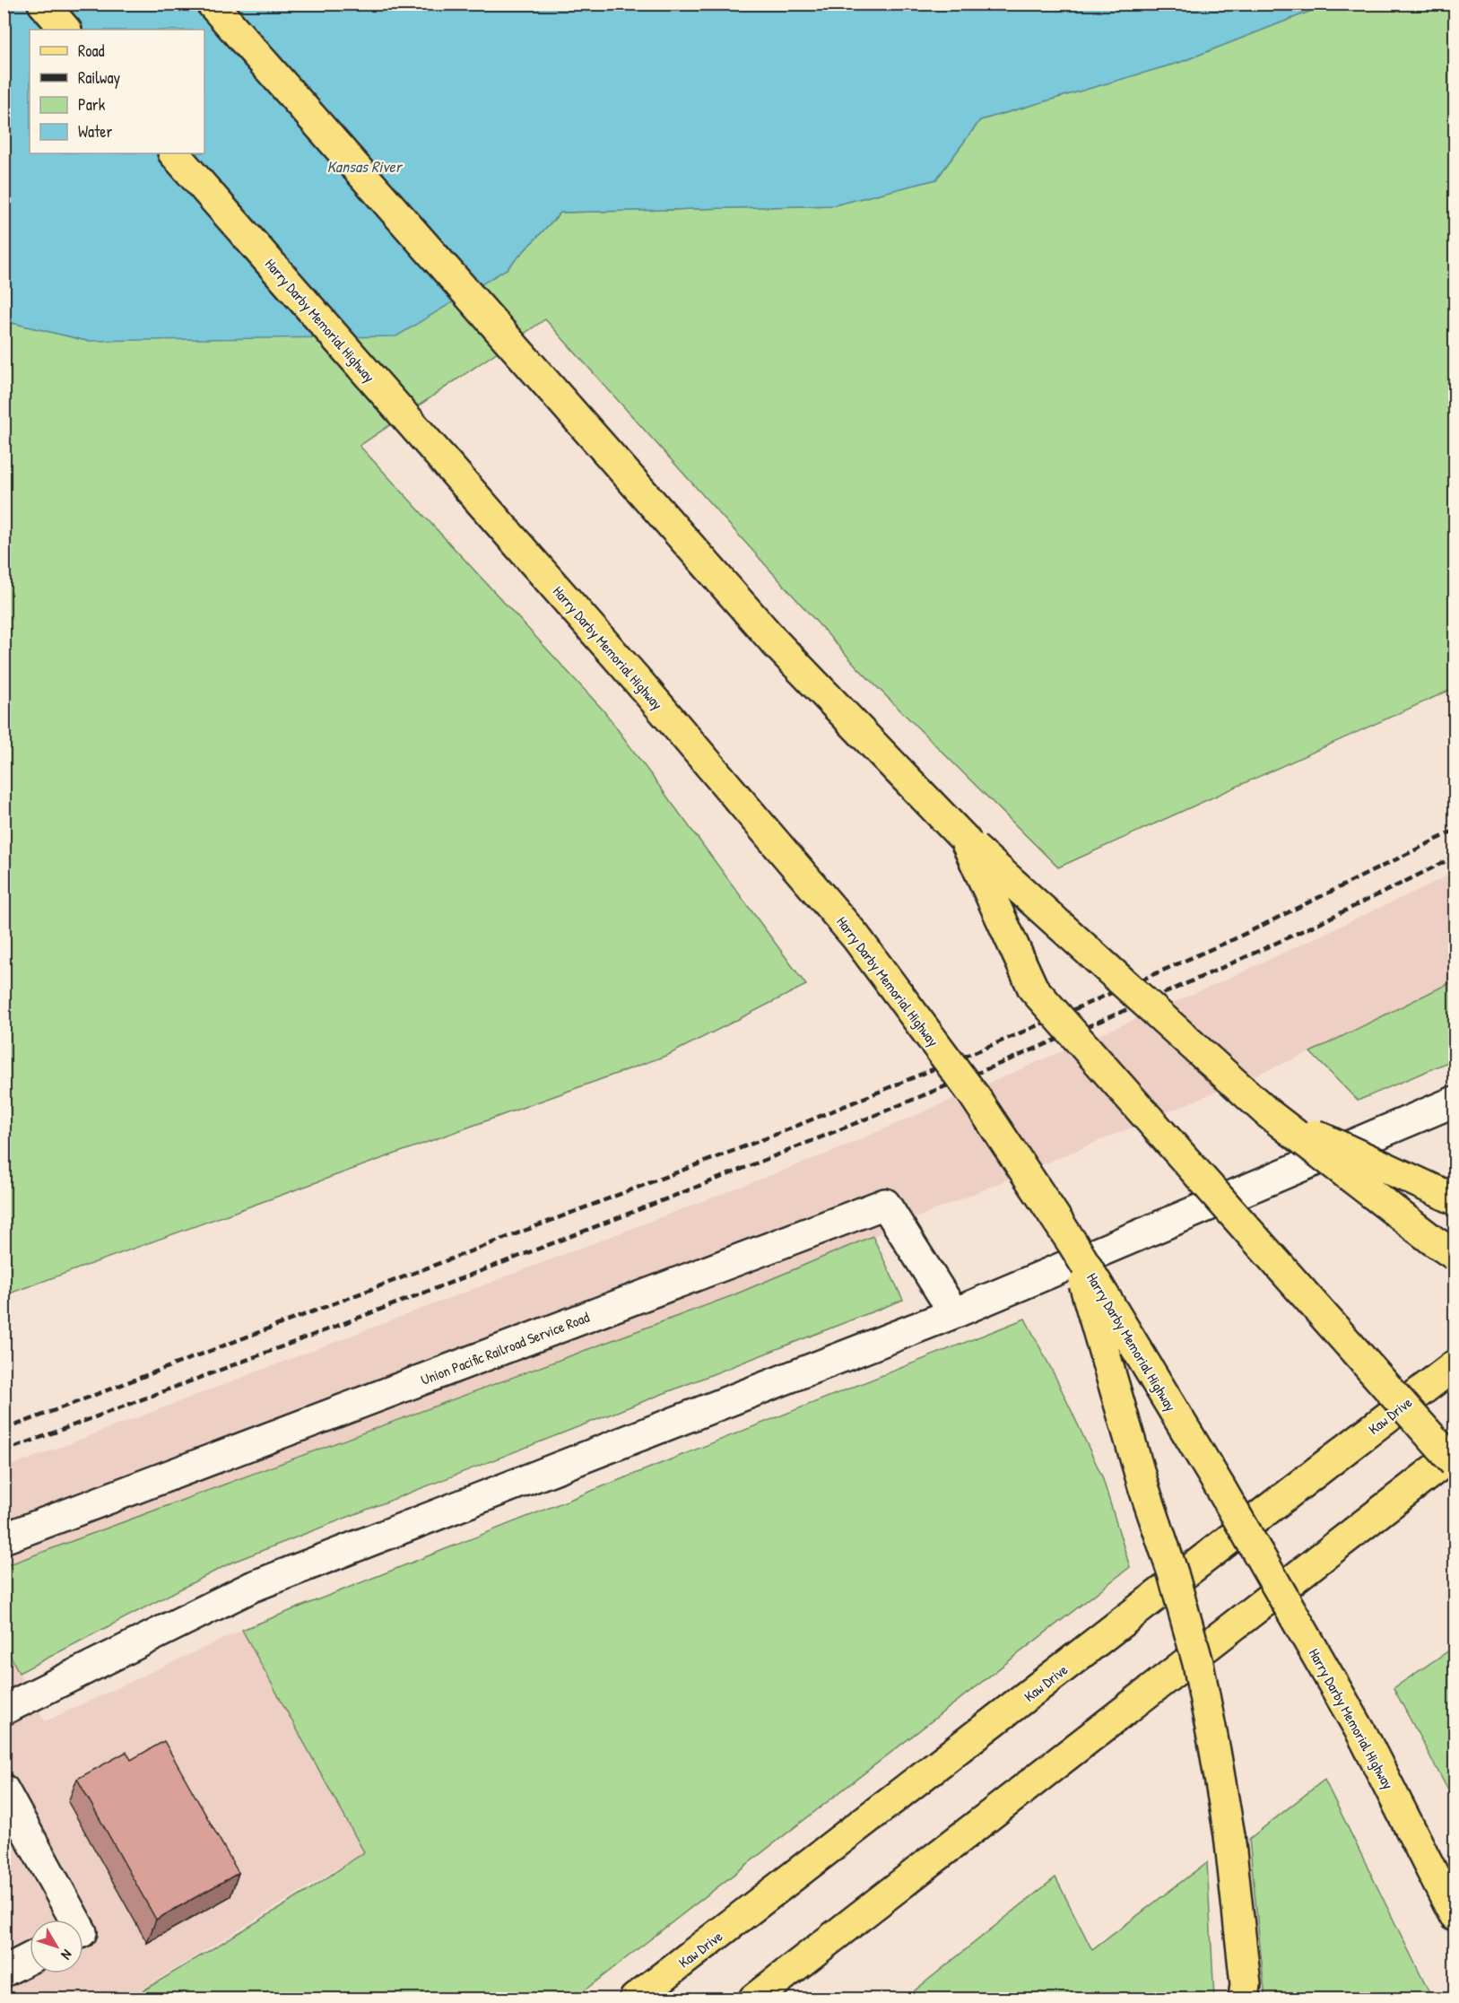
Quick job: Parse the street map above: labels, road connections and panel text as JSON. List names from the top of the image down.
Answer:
{
  "streets": {
    "main road": ["Harry Darby Memorial Highway", "Kaw Drive"],
    "street": ["Union Pacific Railroad Service Road"]
  },
  "water": ["Kansas River"],
  "legend": [
    "Road",
    "Railway",
    "Park",
    "Water"
  ],
  "north": "bottom right"
}
